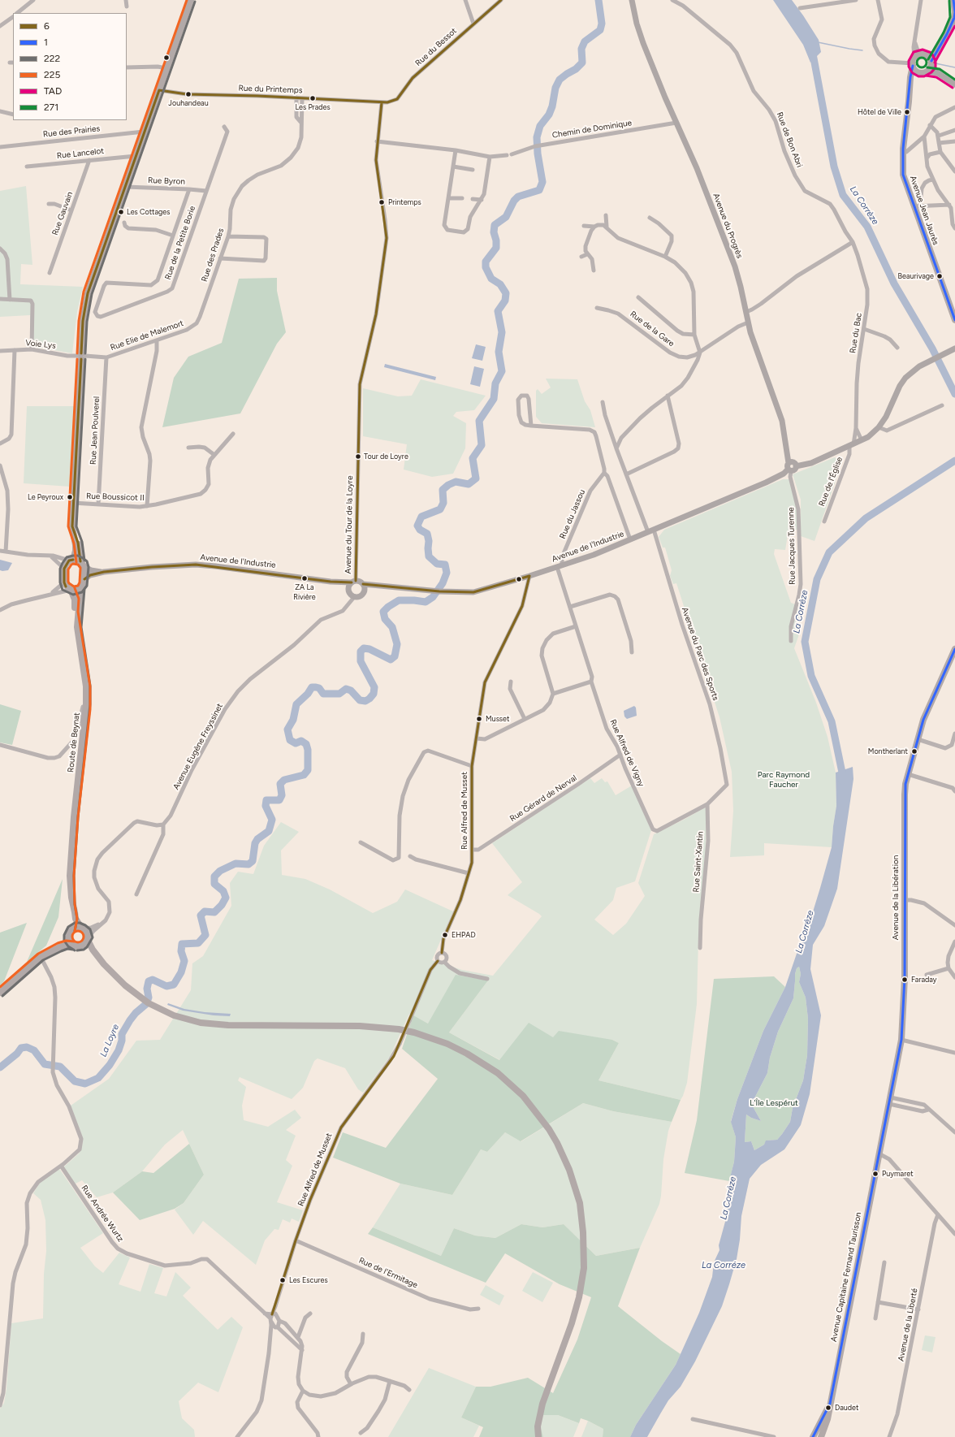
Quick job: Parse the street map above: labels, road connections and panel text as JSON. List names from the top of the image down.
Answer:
{
  "streets": {
    "main road": [
      "Avenue Jean Jaurès",
      "Avenue du Progrès",
      "Avenue de l'Industrie",
      "Route de Beynat",
      "Avenue de la Libération",
      "Avenue Capitaine Fernand Taurisson"
    ],
    "street": [
      "Rue du Bessot",
      "Rue du Printemps",
      "Chemin de Dominique",
      "Rue des Prairies",
      "Rue de Bon Abri",
      "Rue Lancelot",
      "Rue Byron",
      "Rue Gauvain",
      "Rue de la Petite Borie",
      "Rue des Prades",
      "Rue de la Gare",
      "Rue du Bac",
      "Rue Elie de Malemort",
      "Voie Lys",
      "Rue Jean Poulverel",
      "Rue de l'Église",
      "Rue Boussicot II",
      "Rue du Jassou",
      "Avenue du Tour de la Loyre",
      "Rue Jacques Turenne",
      "Avenue du Parc des Sports",
      "Avenue Eugène Freyssinet",
      "Rue Alfred de Vigny",
      "Rue Gérard de Nerval",
      "Rue Alfred de Musset",
      "Rue Saint-Xantin",
      "Rue Andrée Wurtz",
      "Rue de l'Ermitage",
      "Avenue de la Liberté"
    ]
  },
  "crossings": [
    ["Rue du Bessot", "Rue du Printemps"],
    ["Rue du Bessot", "Avenue du Tour de la Loyre"],
    ["Rue du Printemps", "Rue des Prades"],
    ["Rue du Printemps", "Avenue du Tour de la Loyre"],
    ["Chemin de Dominique", "Avenue du Progrès"],
    ["Rue de Bon Abri", "Rue du Bac"],
    ["Rue Lancelot", "Rue Gauvain"],
    ["Rue Byron", "Rue de la Petite Borie"],
    ["Avenue du Progrès", "Rue de la Gare"],
    ["Avenue du Progrès", "Rue Jacques Turenne"],
    ["Avenue du Progrès", "Avenue de l'Industrie"],
    ["Rue des Prades", "Rue Elie de Malemort"],
    ["Rue du Bac", "Rue de l'Église"],
    ["Rue Elie de Malemort", "Voie Lys"],
    ["Rue Elie de Malemort", "Rue Jean Poulverel"],
    ["Rue Jean Poulverel", "Rue Boussicot II"],
    ["Rue du Jassou", "Avenue de l'Industrie"],
    ["Rue du Jassou", "Rue Alfred de Vigny"],
    ["Avenue du Tour de la Loyre", "Avenue de l'Industrie"],
    ["Avenue du Tour de la Loyre", "Avenue Eugène Freyssinet"],
    ["Rue Jacques Turenne", "Avenue de l'Industrie"],
    ["Avenue de l'Industrie", "Avenue du Parc des Sports"],
    ["Avenue de l'Industrie", "Route de Beynat"],
    ["Avenue de l'Industrie", "Avenue Eugène Freyssinet"],
    ["Avenue de l'Industrie", "Rue Alfred de Vigny"],
    ["Avenue de l'Industrie", "Rue Alfred de Musset"],
    ["Avenue du Parc des Sports", "Rue Alfred de Vigny"],
    ["Avenue du Parc des Sports", "Rue Saint-Xantin"],
    ["Rue Alfred de Vigny", "Rue Gérard de Nerval"],
    ["Rue Alfred de Vigny", "Rue Saint-Xantin"],
    ["Rue Gérard de Nerval", "Rue Alfred de Musset"],
    ["Rue Alfred de Musset", "Rue Andrée Wurtz"],
    ["Rue Alfred de Musset", "Rue de l'Ermitage"],
    ["Avenue de la Libération", "Avenue Capitaine Fernand Taurisson"]
  ],
  "water": ["La Corrèze", "La Loyre", "La Corréze"],
  "parks": ["Parc Raymond Faucher", "L'Île Lespérut"],
  "places": [
    "Jouhandeau",
    "Les Prades",
    "Hôtel de Ville",
    "Printemps",
    "Les Cottages",
    "Beaurivage",
    "Tour de Loyre",
    "Le Peyroux",
    "ZA La Rivière",
    "Musset",
    "Montherlant",
    "EHPAD",
    "Faraday",
    "Puymaret",
    "Les Escures",
    "Daudet"
  ],
  "lines": [
    "transit line 6",
    "transit line 1",
    "transit line 225",
    "transit line 271",
    "transit line 222",
    "transit line TAD"
  ],
  "legend": [
    "6",
    "1",
    "222",
    "225",
    "TAD",
    "271"
  ]
}
